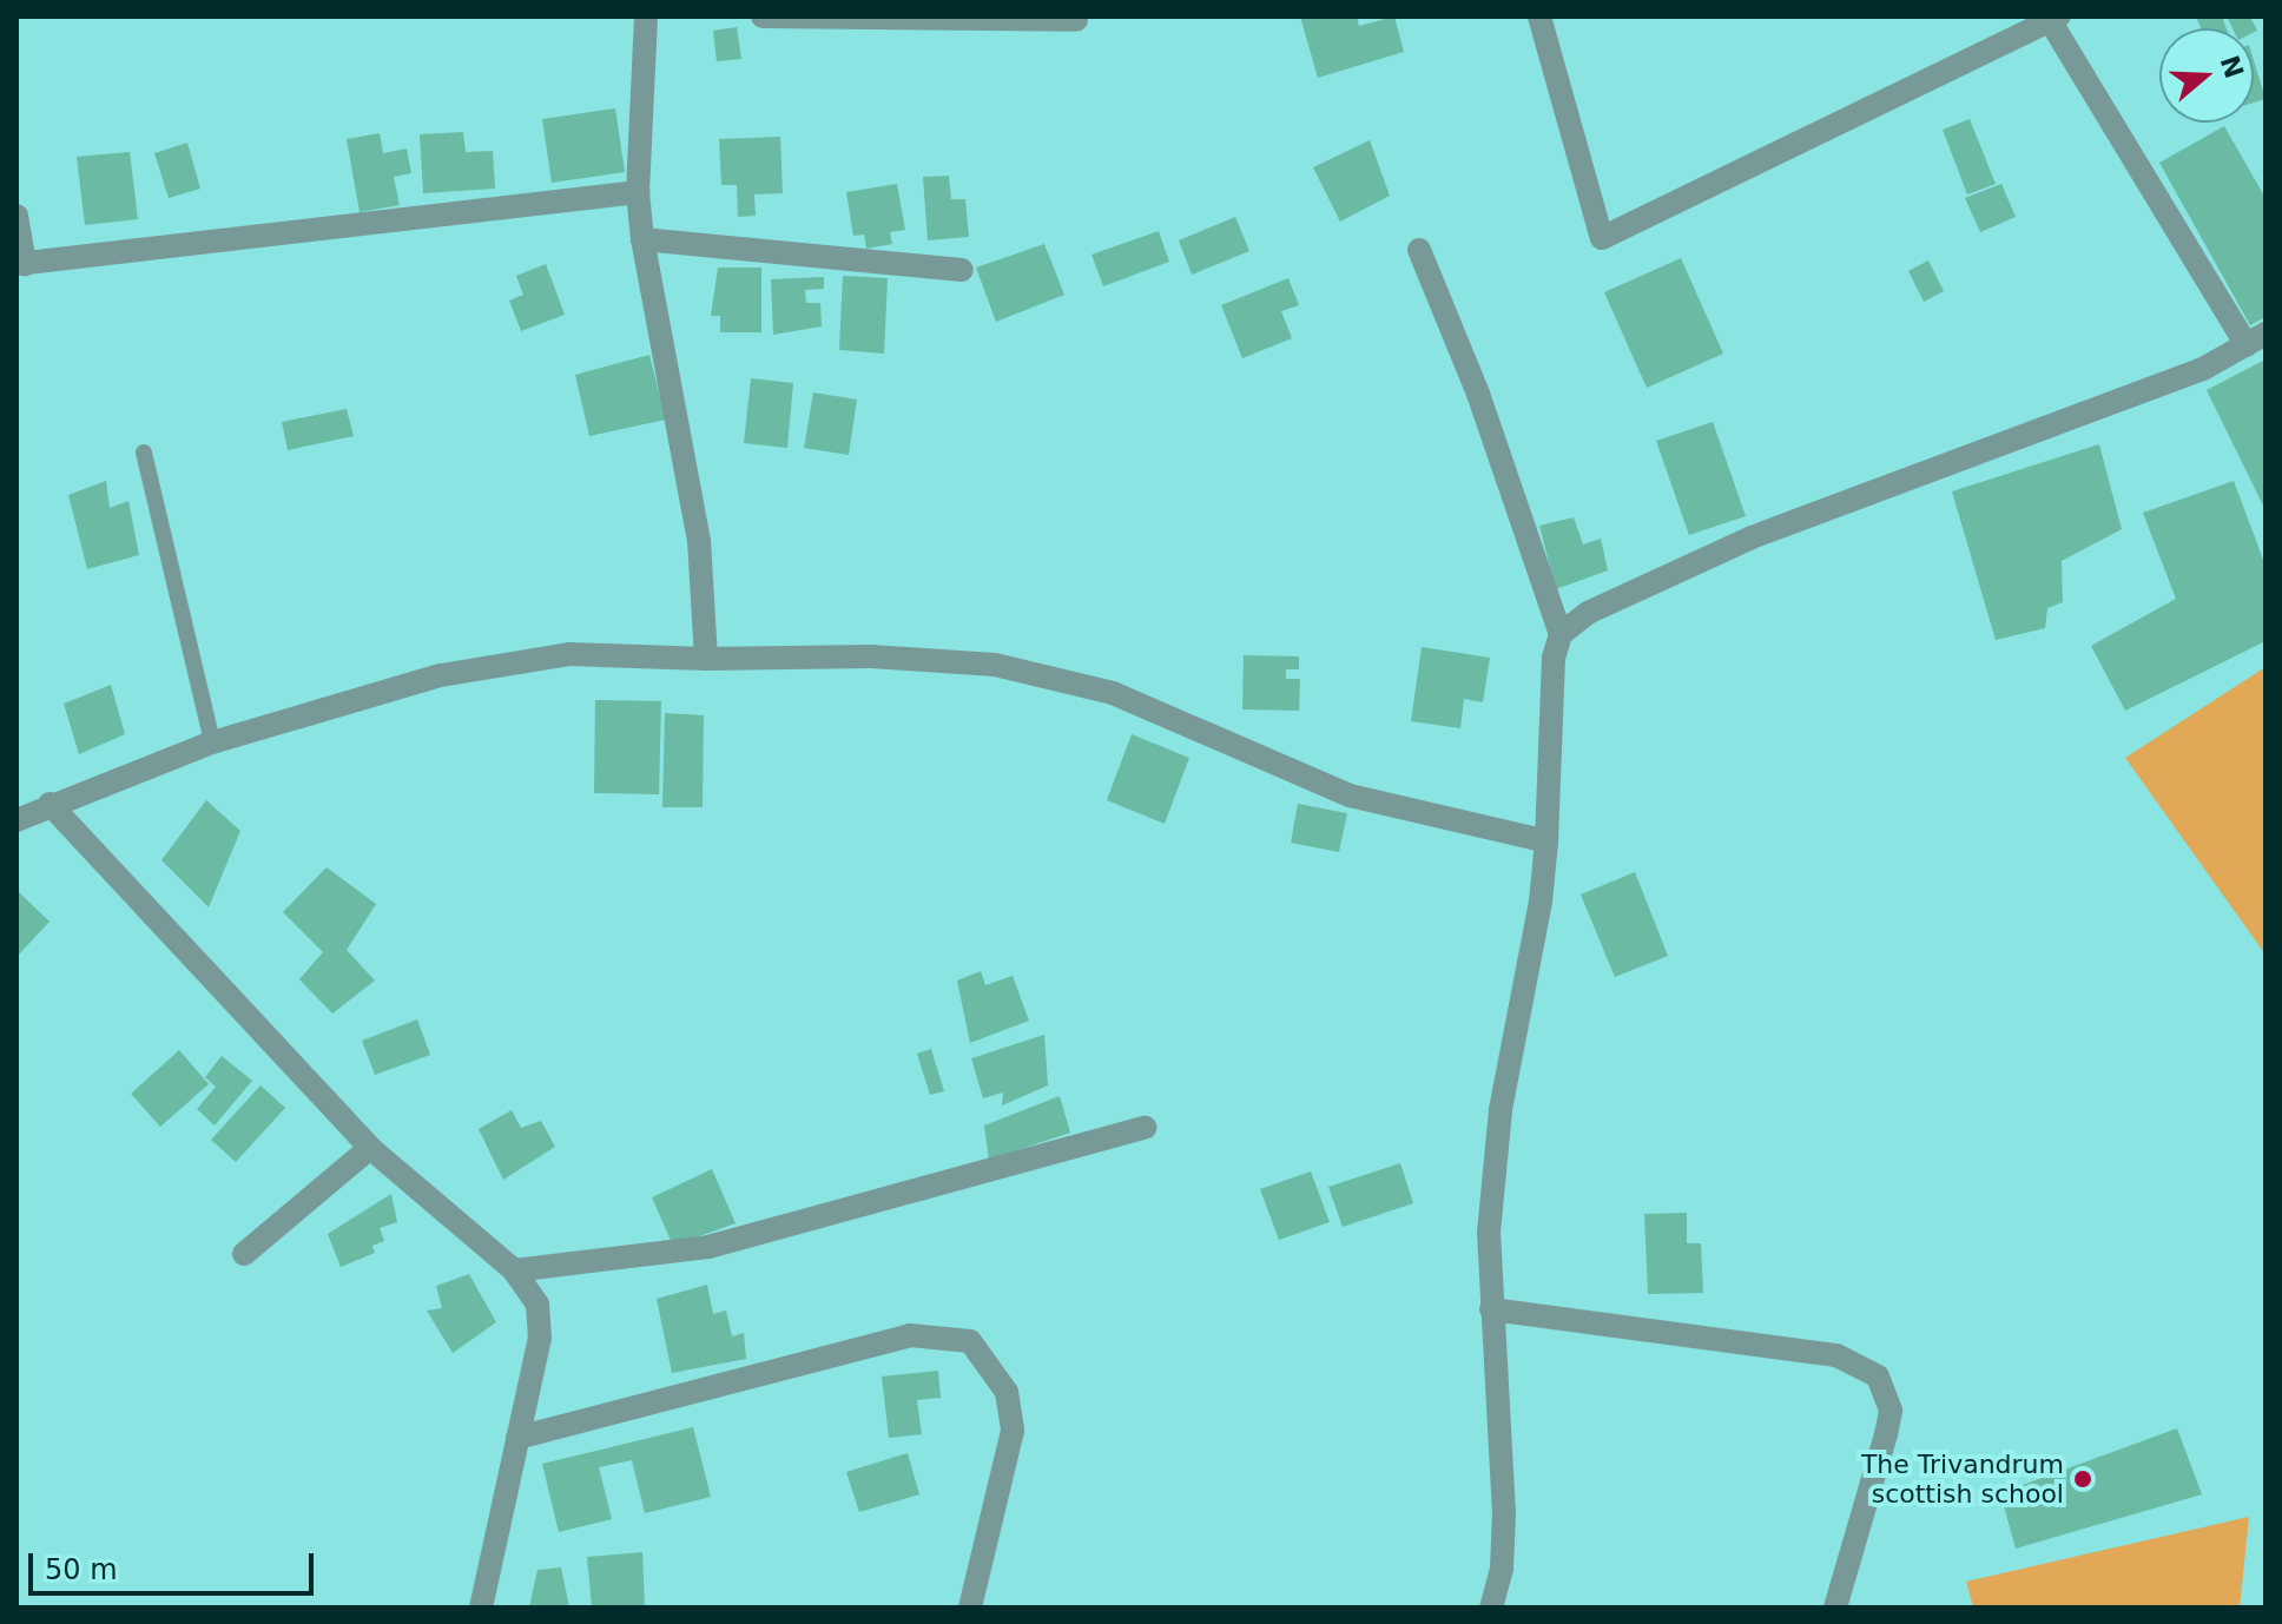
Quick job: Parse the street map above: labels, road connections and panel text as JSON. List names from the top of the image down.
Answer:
{
  "places": ["The Trivandrum scottish school"],
  "scale_bar": "50 m",
  "north": "right"
}
